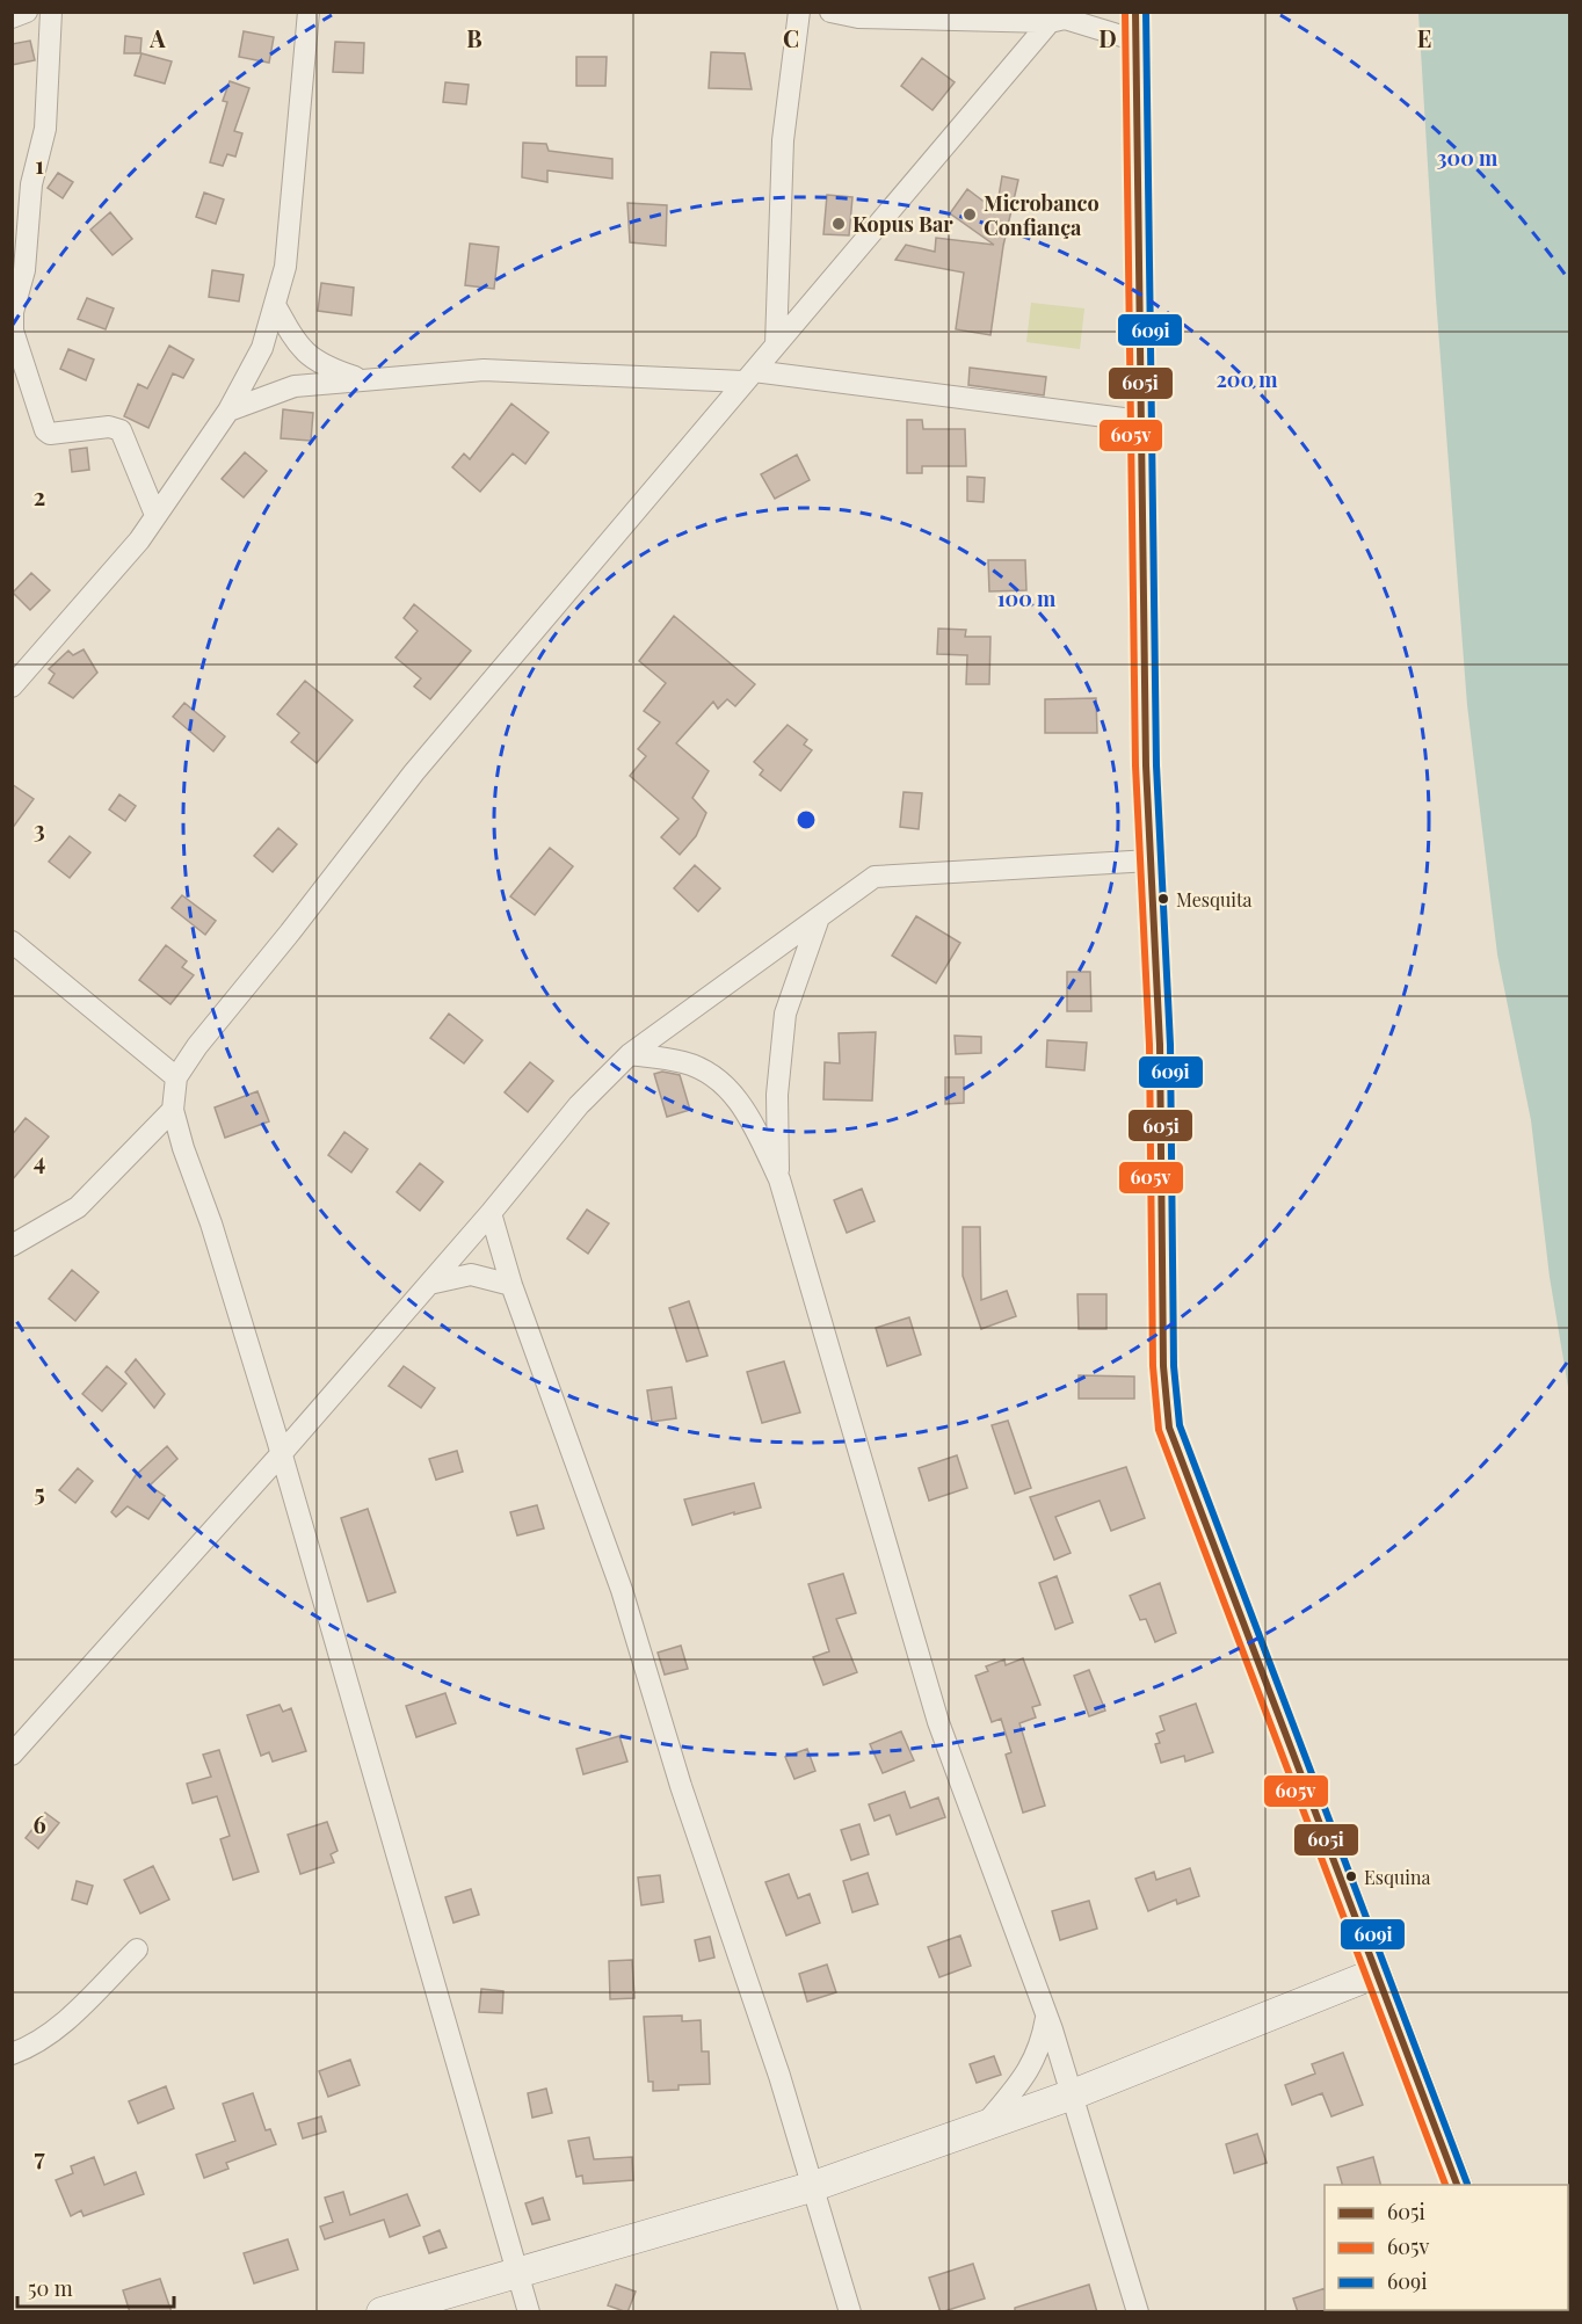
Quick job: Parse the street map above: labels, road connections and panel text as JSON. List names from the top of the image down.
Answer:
{
  "places": [
    "Microbanco Confiança",
    "Kopus Bar",
    "Mesquita",
    "Esquina"
  ],
  "lines": ["transit line 605i", "transit line 605v", "transit line 609i"],
  "legend": ["605i", "605v", "609i"],
  "scale_bar": "50 m",
  "grid": {
    "columns": [
      "A",
      "B",
      "C",
      "D",
      "E"
    ],
    "rows": [
      "1",
      "2",
      "3",
      "4",
      "5",
      "6",
      "7"
    ]
  },
  "rings": ["300 m", "200 m", "100 m"]
}
